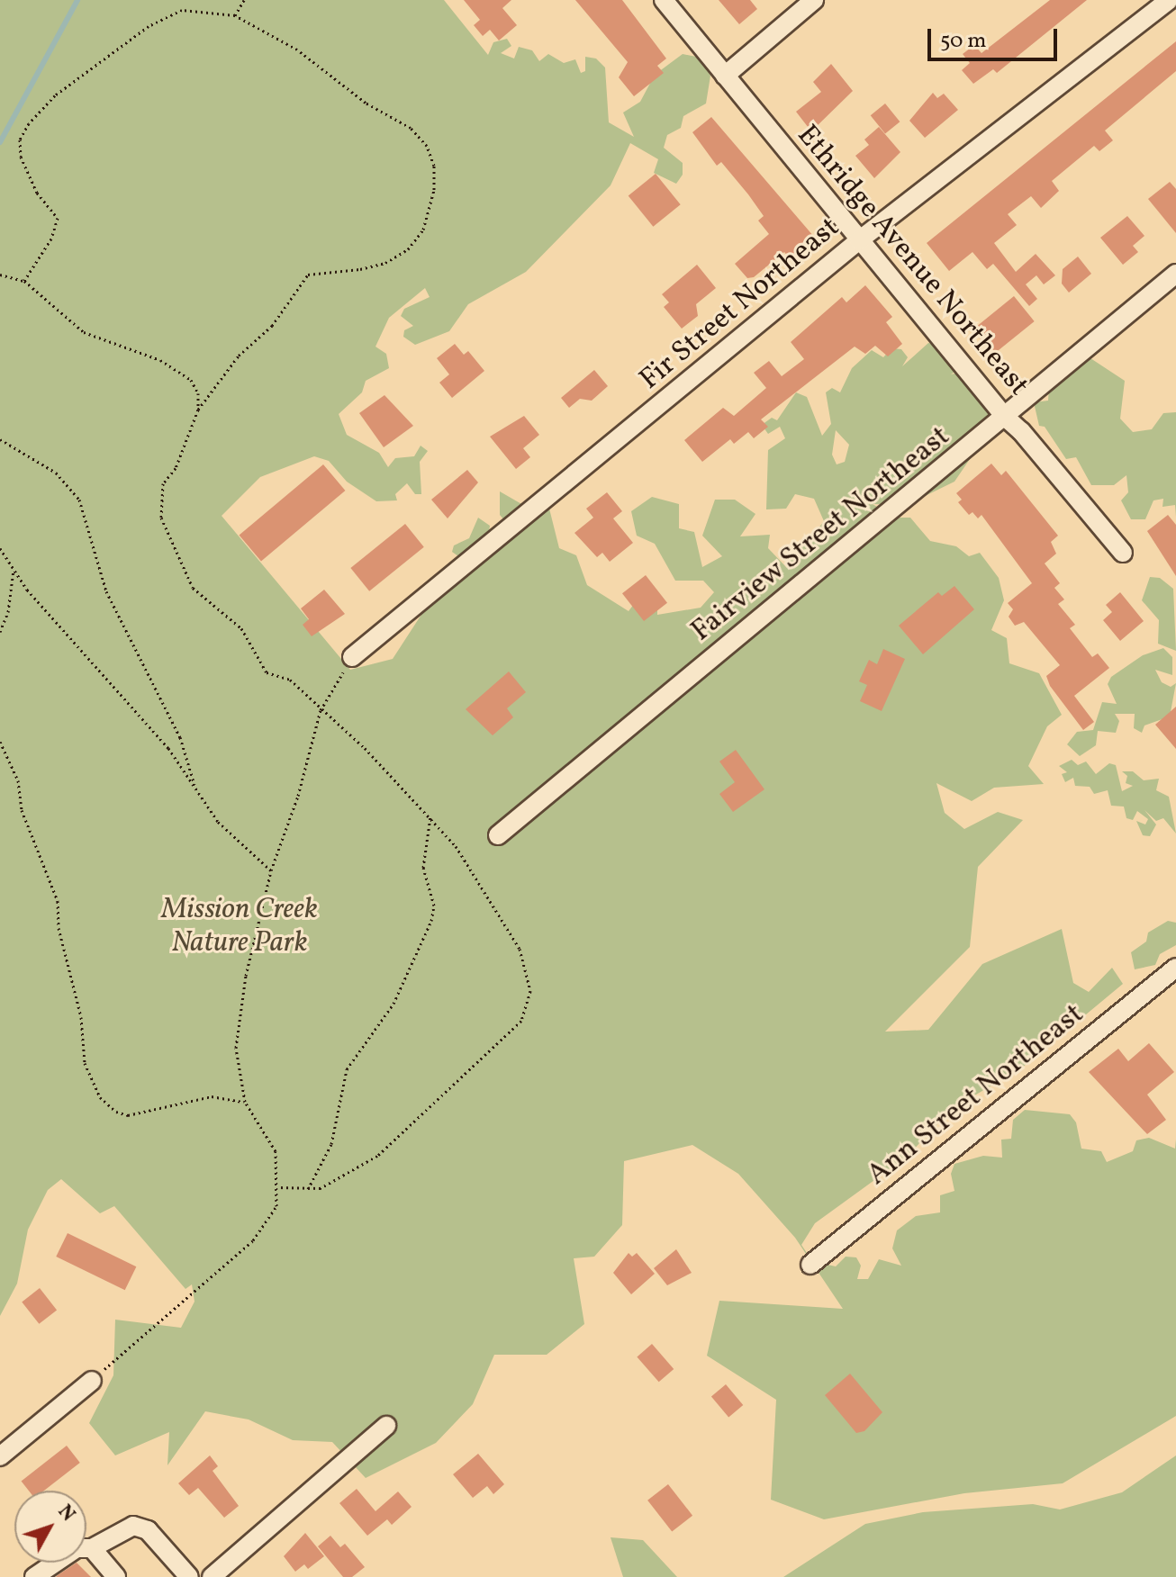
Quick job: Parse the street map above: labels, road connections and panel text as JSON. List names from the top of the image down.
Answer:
{
  "streets": {
    "street": [
      "Ethridge Avenue Northeast",
      "Fir Street Northeast",
      "Fairview Street Northeast",
      "Ann Street Northeast"
    ]
  },
  "crossings": [
    ["Ethridge Avenue Northeast", "Fir Street Northeast"],
    ["Ethridge Avenue Northeast", "Fairview Street Northeast"]
  ],
  "parks": ["Mission Creek Nature Park"],
  "scale_bar": "50 m",
  "north": "top right"
}
